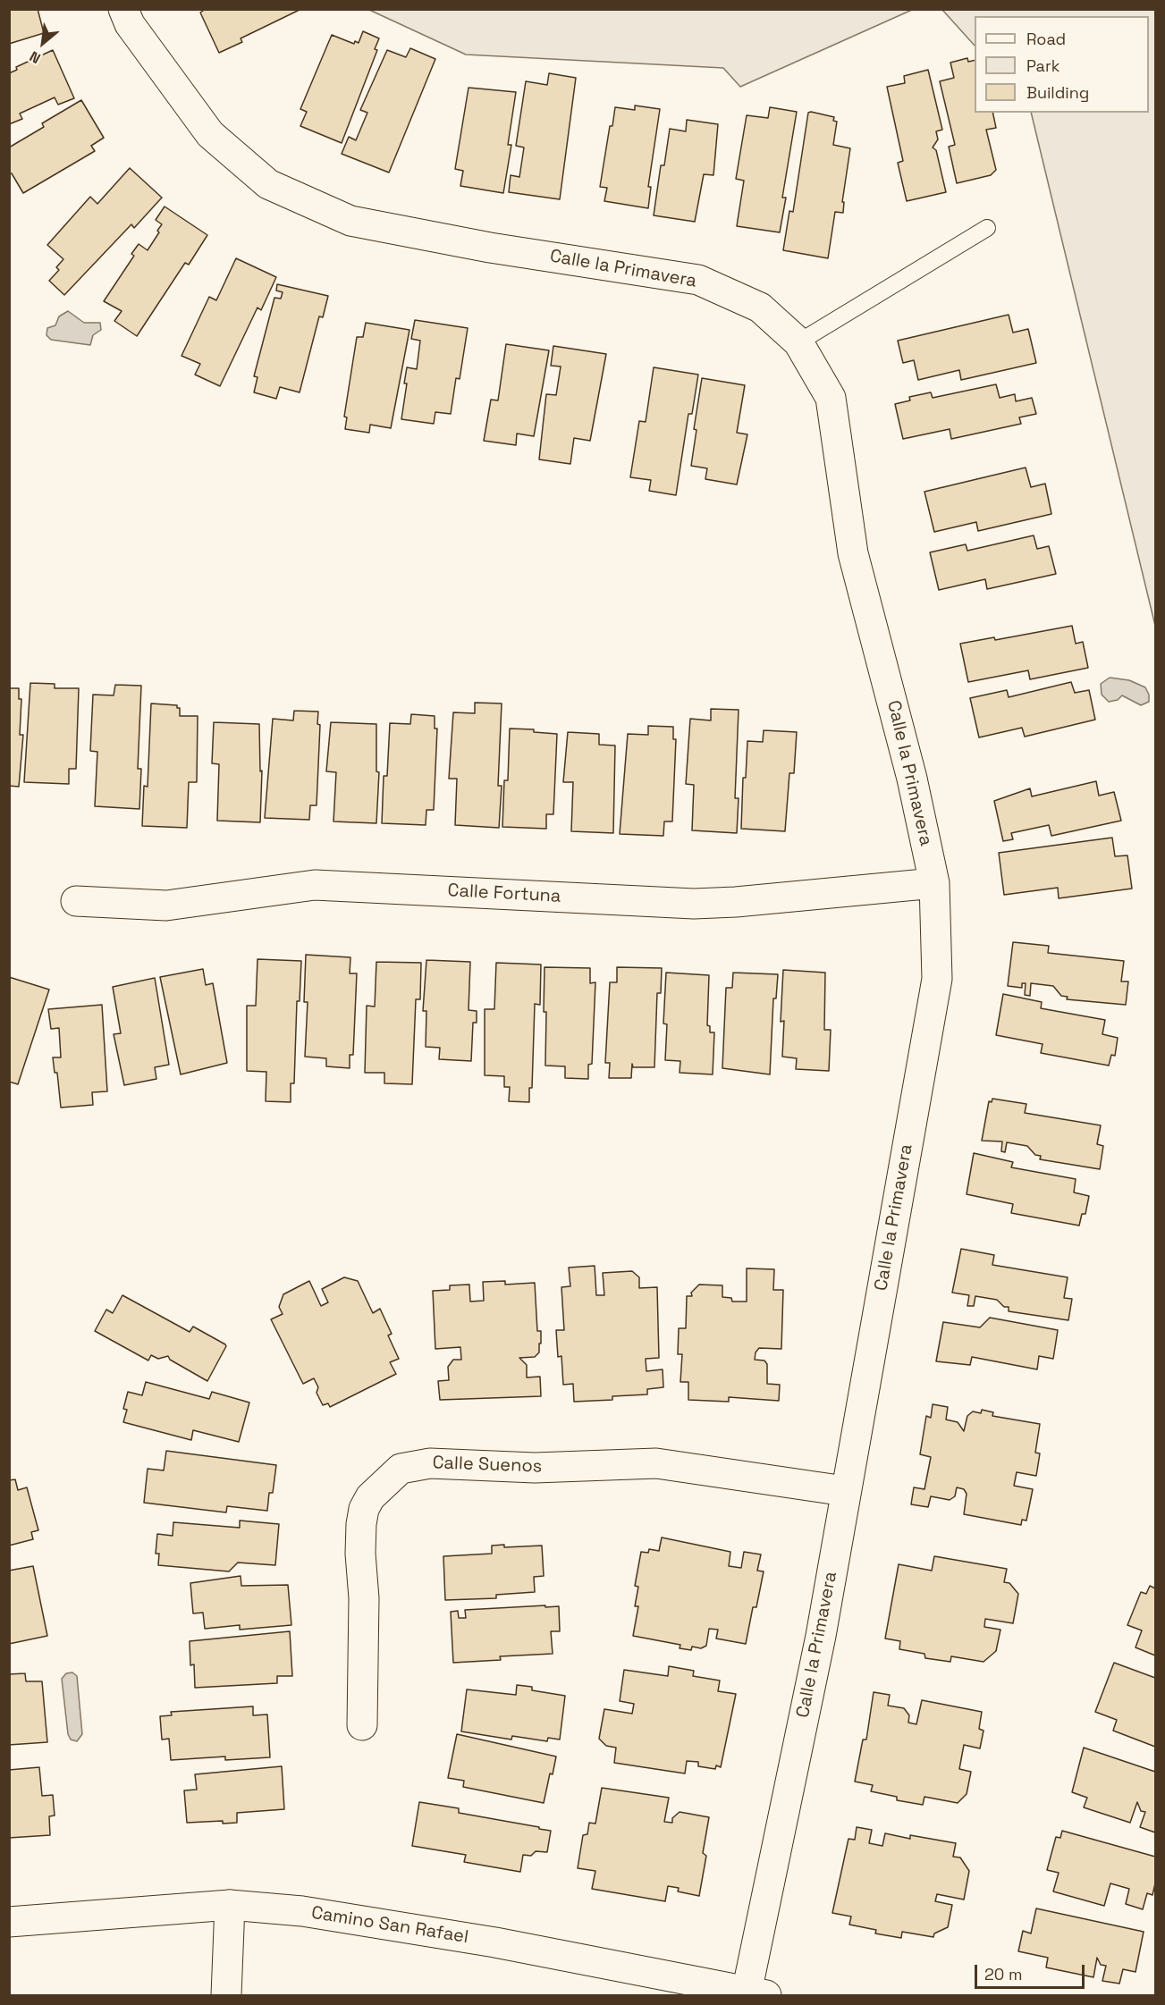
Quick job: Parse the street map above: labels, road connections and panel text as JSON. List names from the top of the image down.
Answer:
{
  "streets": {
    "street": [
      "Calle la Primavera",
      "Calle Fortuna",
      "Calle Suenos",
      "Camino San Rafael"
    ]
  },
  "crossings": [
    ["Calle la Primavera", "Calle Fortuna"],
    ["Calle la Primavera", "Calle Suenos"],
    ["Calle la Primavera", "Camino San Rafael"]
  ],
  "legend": ["Road", "Park", "Building"],
  "scale_bar": "20 m",
  "north": "bottom left"
}
